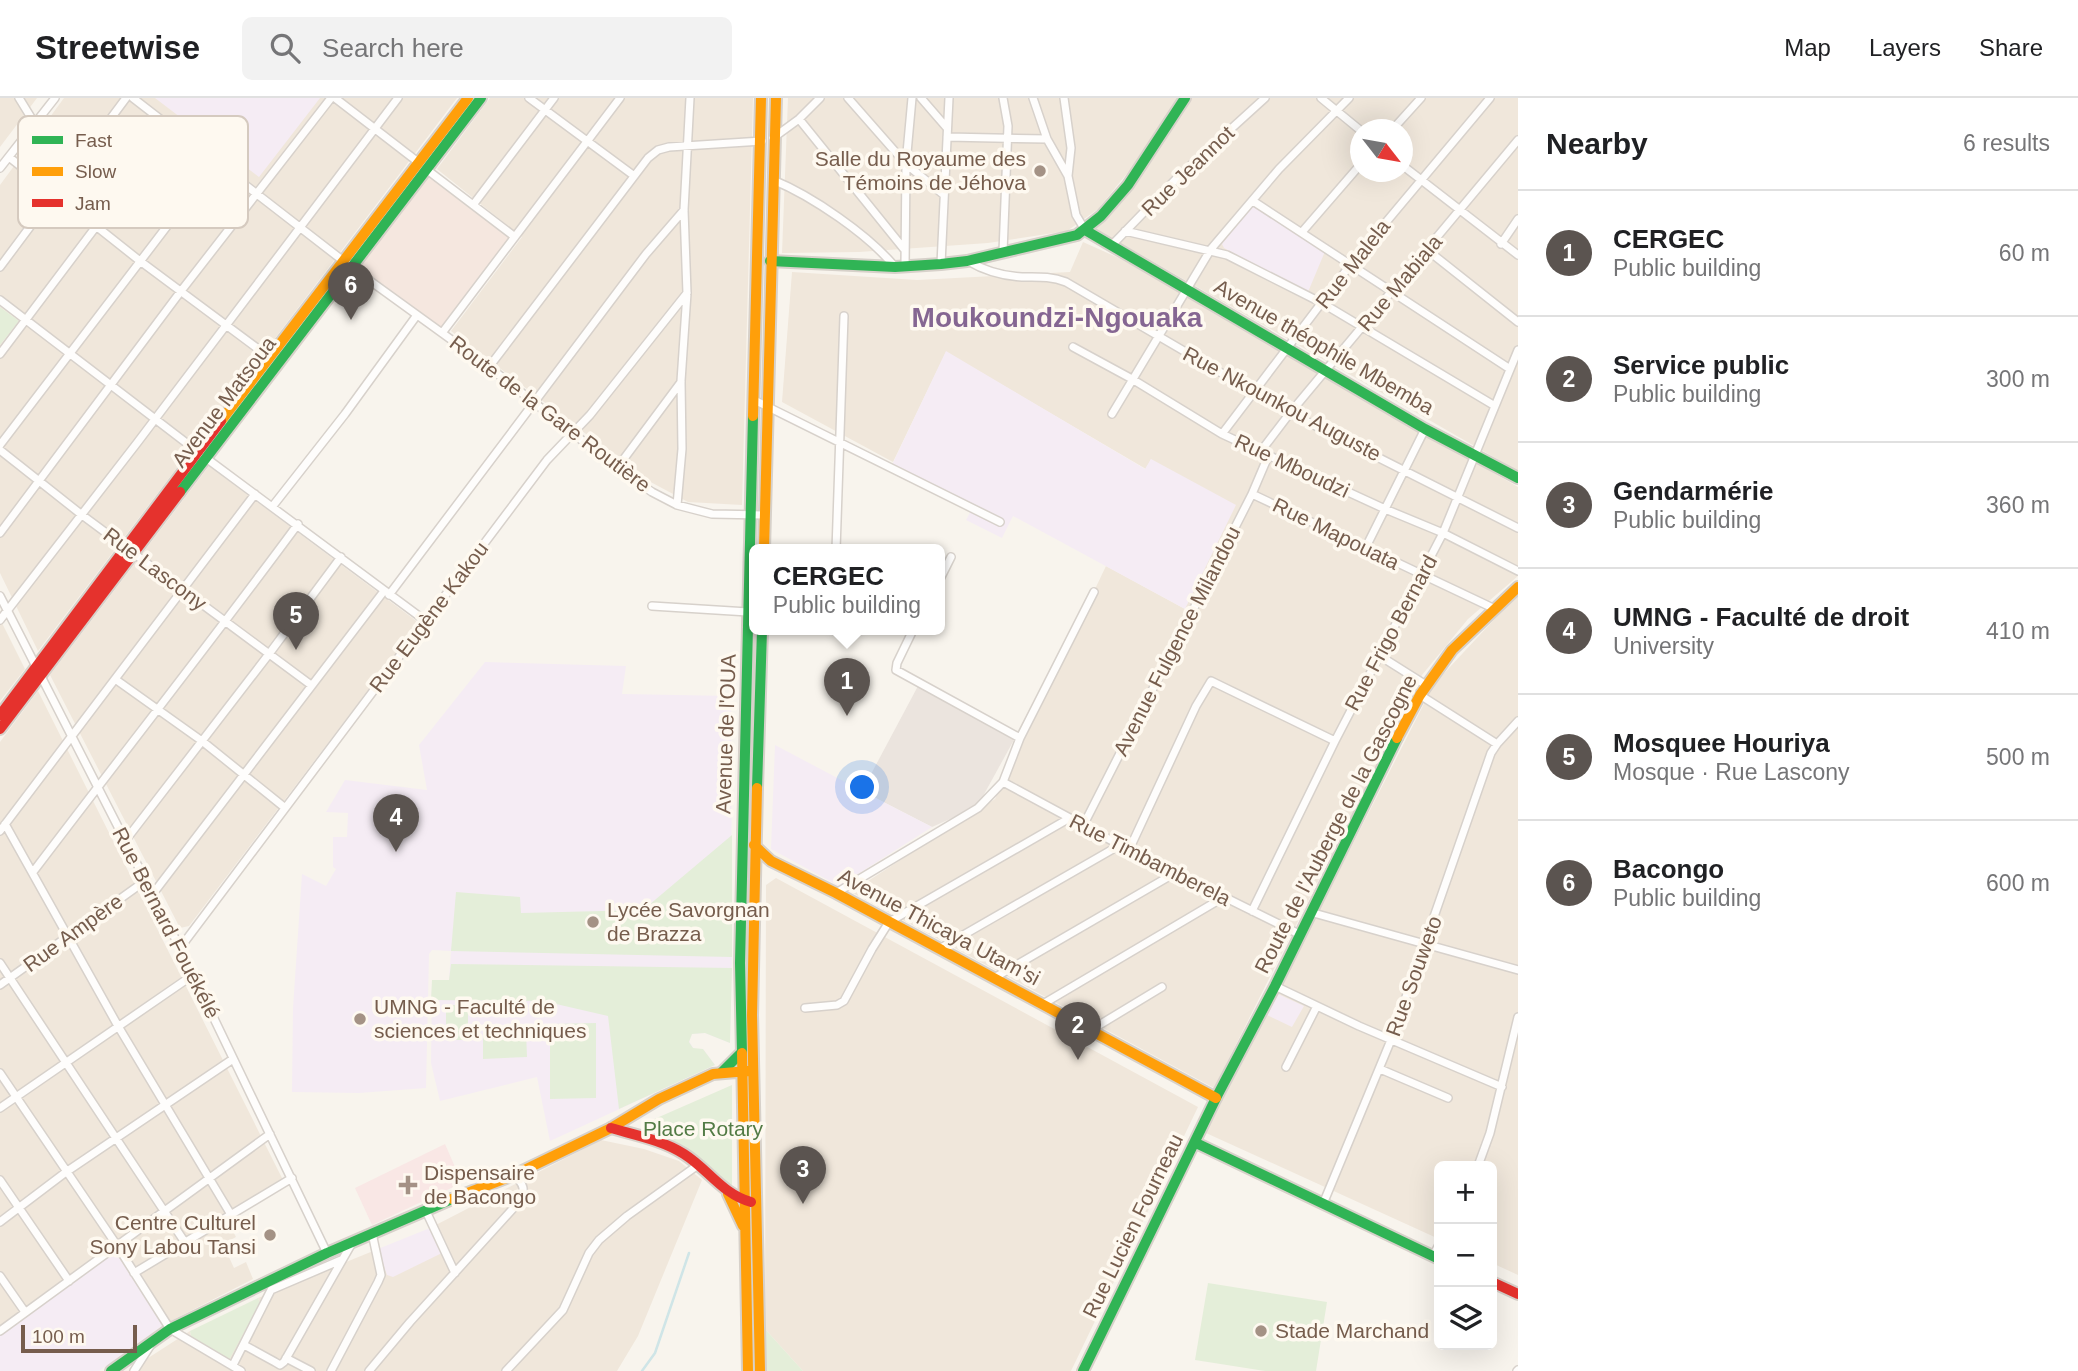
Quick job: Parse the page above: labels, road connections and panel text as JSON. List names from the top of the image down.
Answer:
{
  "streets": {
    "street": [
      "Rue Jeannot",
      "Rue Malela",
      "Rue Mabiala",
      "Avenue théophile Mbemba",
      "Avenue Matsoua",
      "Rue Nkounkou Auguste",
      "Route de la Gare Routière",
      "Rue Mboudzi",
      "Rue Mapouata",
      "Rue Lascony",
      "Rue Eugène Kakou",
      "Rue Frigo Bernard",
      "Avenue Fulgence Milandou",
      "Avenue de l'OUA",
      "Route de l'Auberge de la Gascogne",
      "Rue Timbamberela",
      "Rue Bernard Fouékélé",
      "Avenue Thicaya Utam'si",
      "Rue Ampère",
      "Rue Souweto",
      "Rue Lucien Fourneau"
    ]
  },
  "crossings": [
    ["Rue Jeannot", "Avenue théophile Mbemba"],
    ["Rue Malela", "Avenue théophile Mbemba"],
    ["Rue Malela", "Rue Nkounkou Auguste"],
    ["Rue Malela", "Rue Mboudzi"],
    ["Rue Mabiala", "Avenue théophile Mbemba"],
    ["Rue Mabiala", "Rue Nkounkou Auguste"],
    ["Rue Mabiala", "Rue Mboudzi"],
    ["Rue Mabiala", "Avenue Fulgence Milandou"],
    ["Avenue théophile Mbemba", "Rue Frigo Bernard"],
    ["Avenue Matsoua", "Route de la Gare Routière"],
    ["Avenue Matsoua", "Rue Lascony"],
    ["Avenue Matsoua", "Rue Bernard Fouékélé"],
    ["Rue Nkounkou Auguste", "Rue Frigo Bernard"],
    ["Route de la Gare Routière", "Rue Eugène Kakou"],
    ["Route de la Gare Routière", "Avenue de l'OUA"],
    ["Rue Mboudzi", "Rue Frigo Bernard"],
    ["Rue Mboudzi", "Avenue Fulgence Milandou"],
    ["Rue Mapouata", "Rue Frigo Bernard"],
    ["Rue Mapouata", "Avenue Fulgence Milandou"],
    ["Rue Mapouata", "Route de l'Auberge de la Gascogne"],
    ["Rue Eugène Kakou", "Rue Bernard Fouékélé"],
    ["Rue Frigo Bernard", "Rue Timbamberela"],
    ["Avenue Fulgence Milandou", "Rue Timbamberela"],
    ["Avenue de l'OUA", "Avenue Thicaya Utam'si"],
    ["Route de l'Auberge de la Gascogne", "Rue Timbamberela"],
    ["Route de l'Auberge de la Gascogne", "Avenue Thicaya Utam'si"],
    ["Route de l'Auberge de la Gascogne", "Rue Lucien Fourneau"],
    ["Rue Bernard Fouékélé", "Rue Ampère"],
    ["Avenue Thicaya Utam'si", "Rue Lucien Fourneau"]
  ],
  "districts": ["Moukoundzi-Ngouaka"],
  "parks": ["Place Rotary"],
  "places": {
    "other": [
      "Salle du Royaume des Témoins de Jéhova",
      "Lycée Savorgnan de Brazza",
      "UMNG - Faculté de sciences et techniques",
      "Centre Culturel Sony Labou Tansi",
      "Stade Marchand"
    ],
    "health": ["Dispensaire de Bacongo"]
  },
  "legend": ["Fast", "Slow", "Jam"],
  "scale_bar": "100 m",
  "north": "bottom right",
  "page": {
    "header": "Streetwise",
    "search": "Search here",
    "nav": ["Map", "Layers", "Share"],
    "heading": ["Nearby", "6 results"],
    "list": [
      {
        "mark": "1",
        "name": "CERGEC",
        "note": "Public building",
        "value": "60 m"
      },
      {
        "mark": "2",
        "name": "Service public",
        "note": "Public building",
        "value": "300 m"
      },
      {
        "mark": "3",
        "name": "Gendarmérie",
        "note": "Public building",
        "value": "360 m"
      },
      {
        "mark": "4",
        "name": "UMNG - Faculté de droit",
        "note": "University",
        "value": "410 m"
      },
      {
        "mark": "5",
        "name": "Mosquee Houriya",
        "note": "Mosque · Rue Lascony",
        "value": "500 m"
      },
      {
        "mark": "6",
        "name": "Bacongo",
        "note": "Public building",
        "value": "600 m"
      }
    ],
    "pins": [
      "6",
      "5",
      "1",
      "4",
      "2",
      "3"
    ],
    "popup": ["CERGEC", "Public building"],
    "map_buttons": ["+", "−"],
    "scale": "100 m"
  }
}
